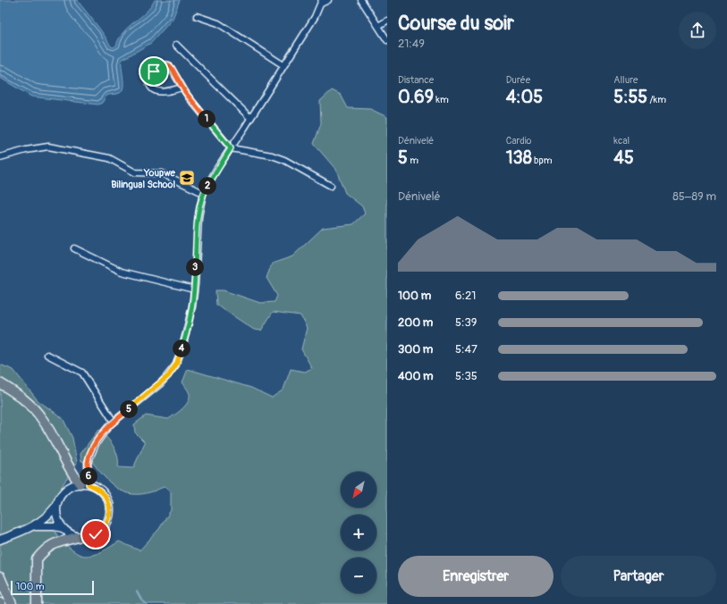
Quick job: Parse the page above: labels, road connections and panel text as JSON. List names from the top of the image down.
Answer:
{
  "places": {
    "school or university": ["Youpwe Bilingual School"]
  },
  "scale_bar": "100 m",
  "north": "bottom left",
  "page": {
    "heading": ["Course du soir", "21:49"],
    "stats": [
      ["Distance", "0.69 km"],
      ["Durée", "4:05"],
      ["Allure", "5:55 /km"],
      ["Dénivelé", "5 m"],
      ["Cardio", "138 bpm"],
      ["kcal", "45"]
    ],
    "pins": [
      "1",
      "2",
      "3",
      "4",
      "5",
      "6"
    ],
    "chart": ["Dénivelé", "85–89 m"],
    "list": [
      {
        "name": "100 m",
        "note": "6:21"
      },
      {
        "name": "200 m",
        "note": "5:39"
      },
      {
        "name": "300 m",
        "note": "5:47"
      },
      {
        "name": "400 m",
        "note": "5:35"
      }
    ],
    "map_buttons": ["+", "−"],
    "buttons": ["Enregistrer", "Partager"],
    "scale": "100 m"
  }
}
